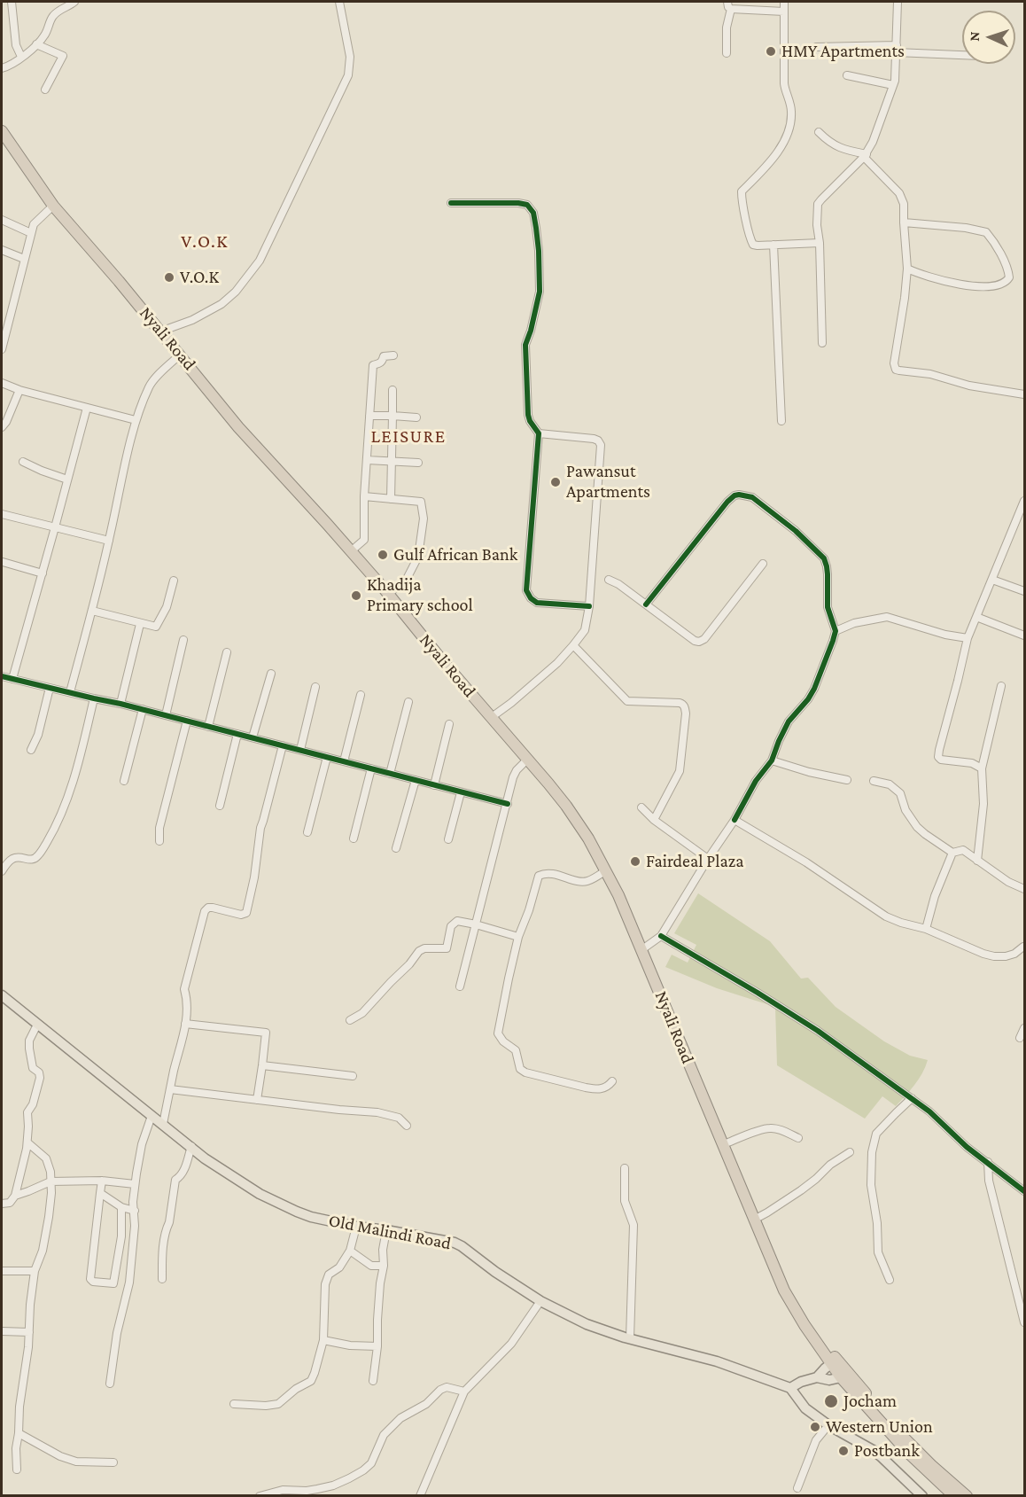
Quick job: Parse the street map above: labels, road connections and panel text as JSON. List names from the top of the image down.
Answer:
{
  "streets": {
    "highway": ["Nyali Road"],
    "main road": ["Old Malindi Road"]
  },
  "districts": ["V.O.K", "LEISURE"],
  "places": [
    "HMY Apartments",
    "V.O.K",
    "Pawansut Apartments",
    "Gulf African Bank",
    "Khadija Primary school",
    "Fairdeal Plaza",
    "Jocham",
    "Western Union",
    "Postbank"
  ],
  "north": "left"
}
